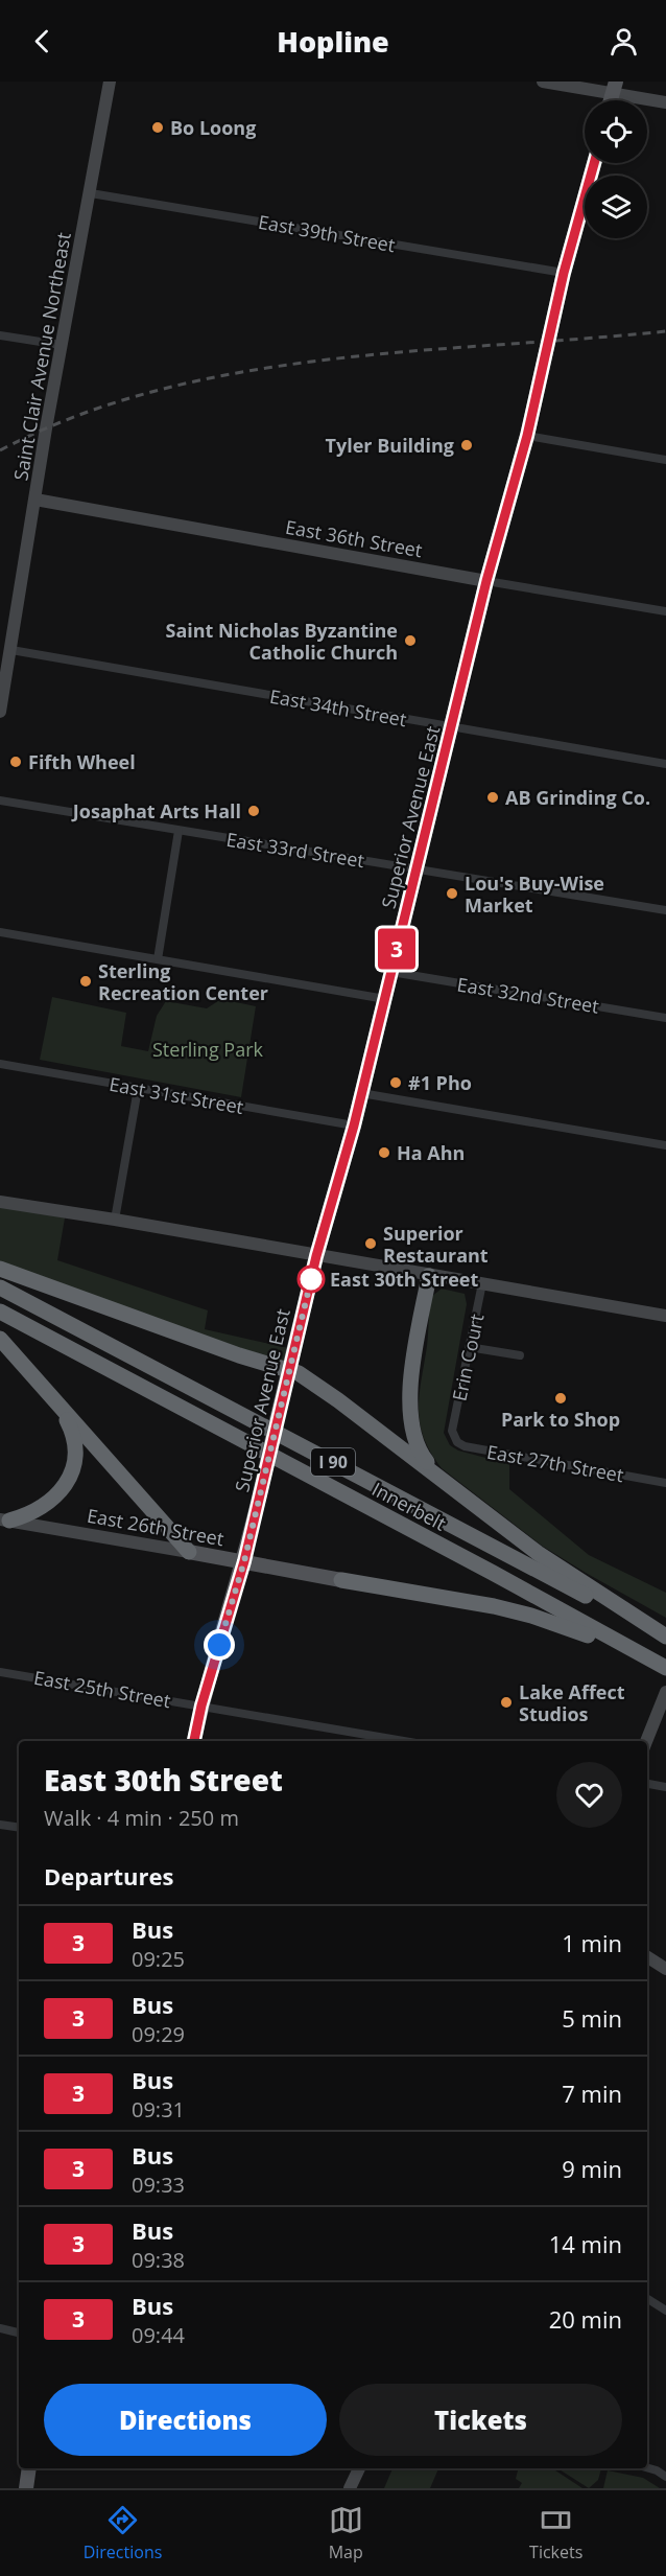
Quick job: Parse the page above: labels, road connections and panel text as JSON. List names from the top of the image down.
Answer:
{
  "streets": {
    "highway": ["I 90", "Innerbelt"],
    "main road": [
      "Saint Clair Avenue Northeast",
      "East 36th Street",
      "Superior Avenue East",
      "East 26th Street"
    ],
    "street": [
      "East 39th Street",
      "East 34th Street",
      "East 33rd Street",
      "East 32nd Street",
      "East 31st Street",
      "Erin Court",
      "East 27th Street",
      "East 25th Street"
    ]
  },
  "crossings": [
    ["East 39th Street", "Saint Clair Avenue Northeast"],
    ["East 39th Street", "Superior Avenue East"],
    ["Saint Clair Avenue Northeast", "East 36th Street"],
    ["Saint Clair Avenue Northeast", "East 34th Street"],
    ["East 36th Street", "Superior Avenue East"],
    ["East 34th Street", "Superior Avenue East"],
    ["Superior Avenue East", "East 33rd Street"],
    ["Superior Avenue East", "East 32nd Street"],
    ["Superior Avenue East", "East 31st Street"],
    ["Superior Avenue East", "East 26th Street"],
    ["Superior Avenue East", "East 25th Street"],
    ["Erin Court", "East 27th Street"]
  ],
  "parks": ["Sterling Park"],
  "places": [
    "Bo Loong",
    "Tyler Building",
    "Saint Nicholas Byzantine Catholic Church",
    "Fifth Wheel",
    "AB Grinding Co.",
    "Josaphat Arts Hall",
    "Lou's Buy-Wise Market",
    "Sterling Recreation Center",
    "#1 Pho",
    "Ha Ahn",
    "Superior Restaurant",
    "East 30th Street",
    "Park to Shop",
    "Lake Affect Studios"
  ],
  "lines": ["bus line 3"],
  "page": {
    "header": "Hopline",
    "on_map": "3",
    "heading": [
      ["East 30th Street", "Walk · 4 min · 250 m"],
      "Departures"
    ],
    "list": [
      {
        "mark": "3",
        "name": "Bus",
        "note": "09:25",
        "value": "1 min"
      },
      {
        "mark": "3",
        "name": "Bus",
        "note": "09:29",
        "value": "5 min"
      },
      {
        "mark": "3",
        "name": "Bus",
        "note": "09:31",
        "value": "7 min"
      },
      {
        "mark": "3",
        "name": "Bus",
        "note": "09:33",
        "value": "9 min"
      },
      {
        "mark": "3",
        "name": "Bus",
        "note": "09:38",
        "value": "14 min"
      },
      {
        "mark": "3",
        "name": "Bus",
        "note": "09:44",
        "value": "20 min"
      }
    ],
    "buttons": ["Directions", "Tickets"],
    "tabs": ["Directions", "Map", "Tickets"]
  }
}
